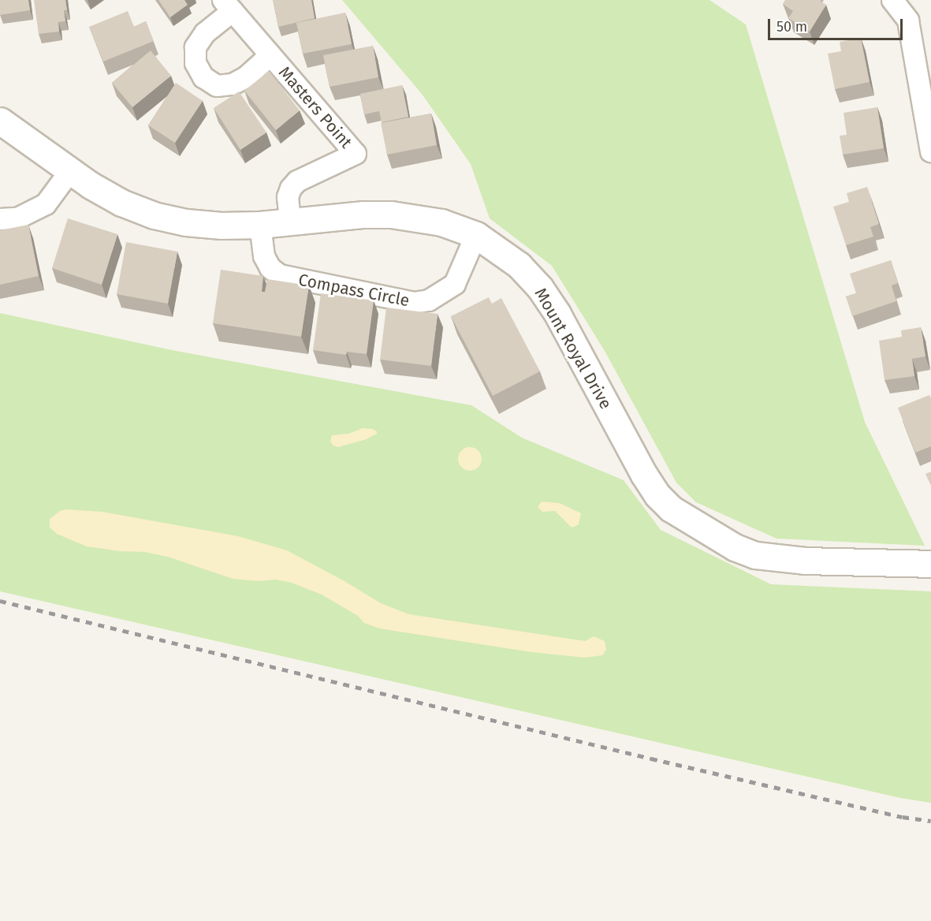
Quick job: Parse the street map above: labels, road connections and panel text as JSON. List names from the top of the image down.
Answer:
{
  "streets": {
    "street": ["Masters Point", "Compass Circle", "Mount Royal Drive"]
  },
  "crossings": [
    ["Masters Point", "Mount Royal Drive"],
    ["Compass Circle", "Mount Royal Drive"]
  ],
  "scale_bar": "50 m"
}
